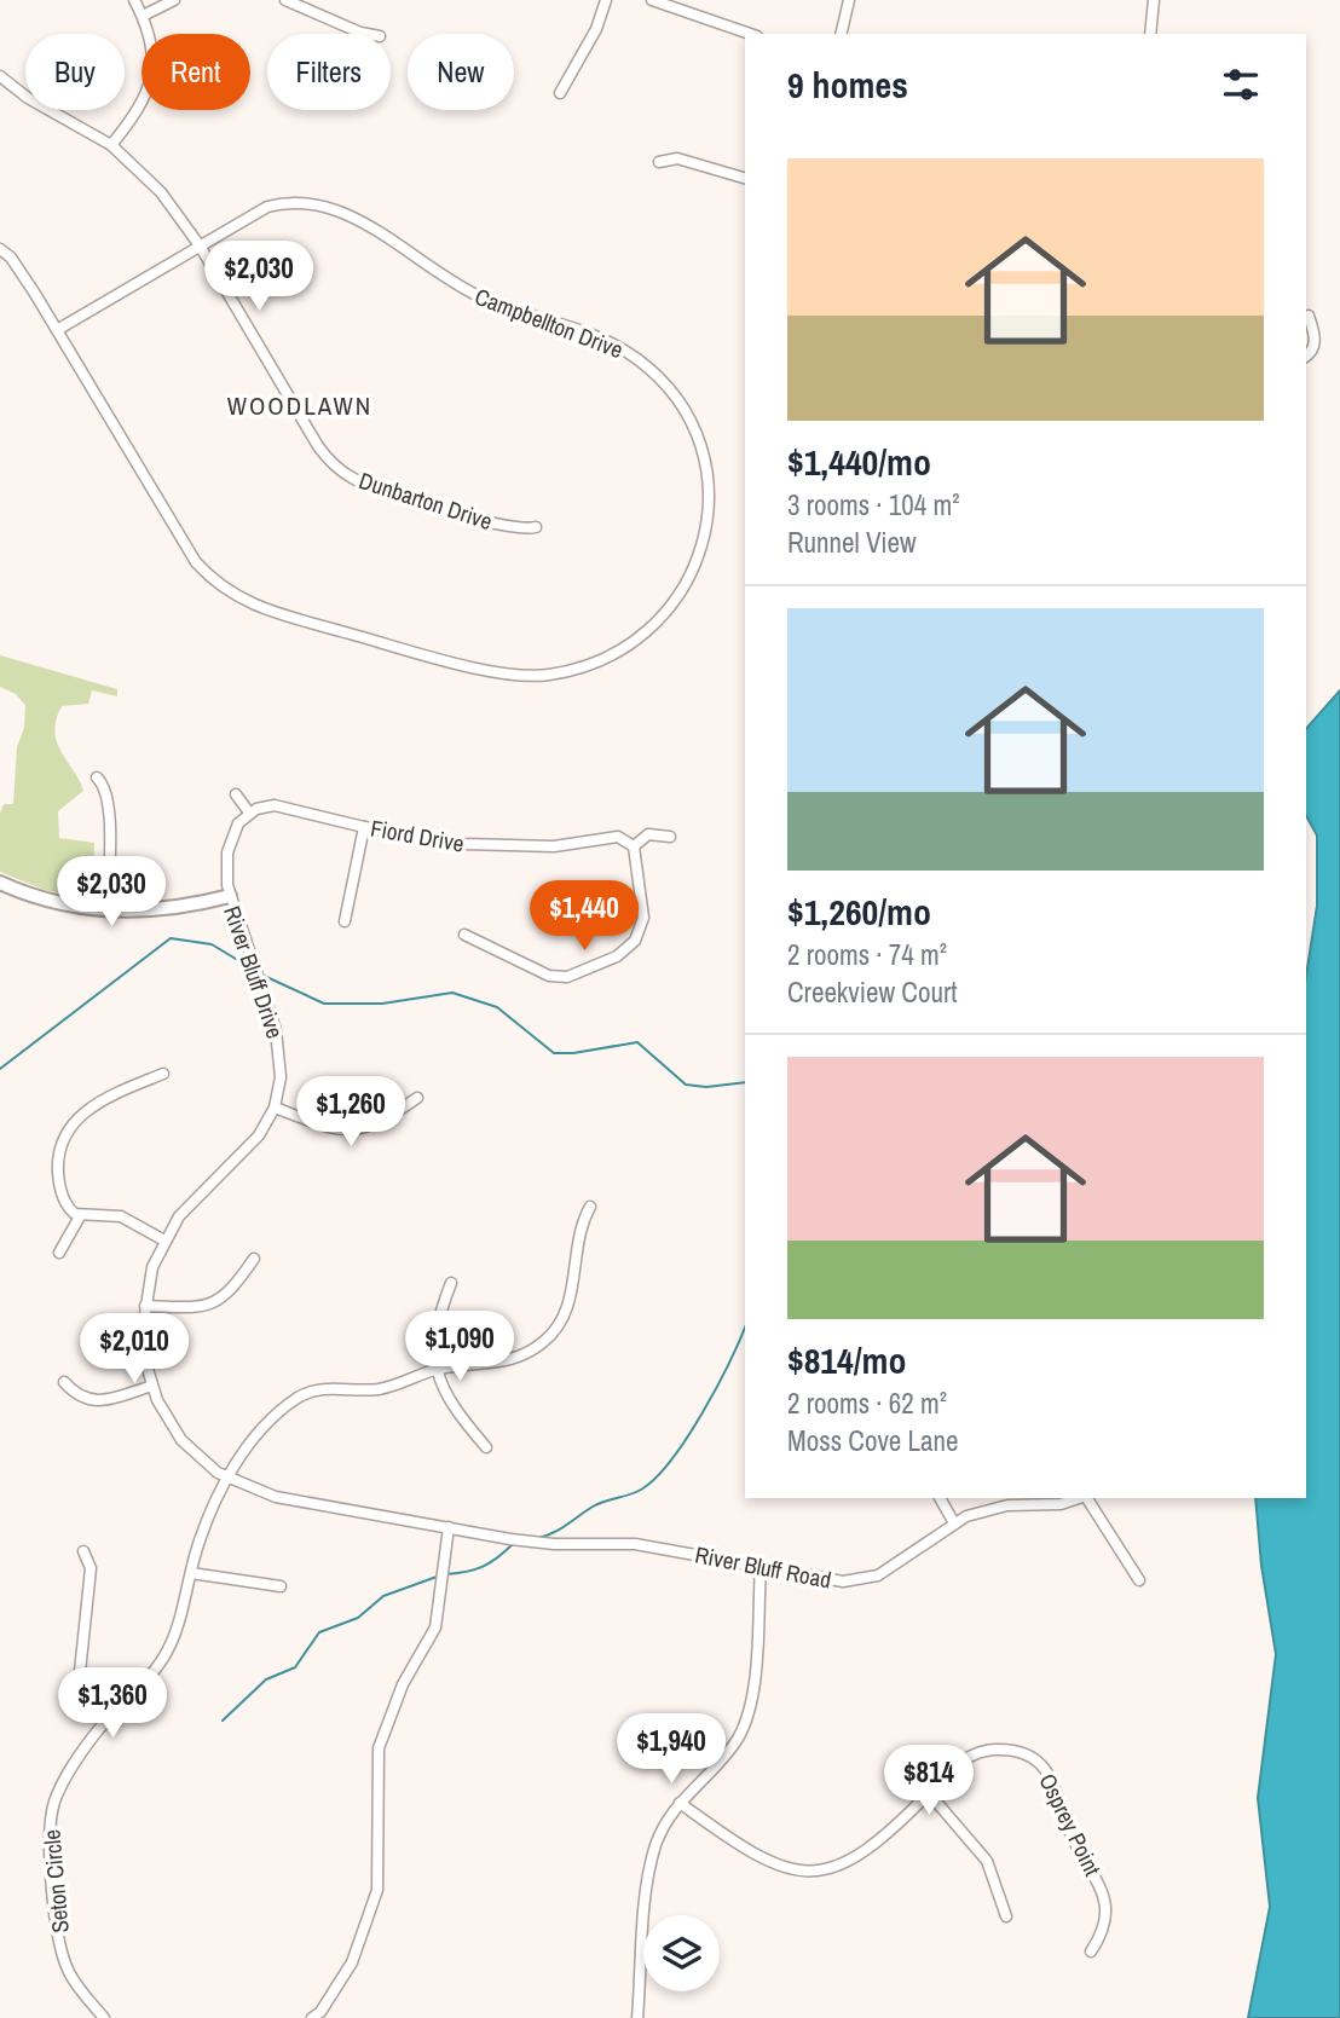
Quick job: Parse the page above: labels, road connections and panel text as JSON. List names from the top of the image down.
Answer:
{
  "streets": {
    "street": [
      "Campbellton Drive",
      "Dunbarton Drive",
      "Fiord Drive",
      "River Bluff Drive",
      "River Bluff Road",
      "Osprey Point",
      "Seton Circle"
    ]
  },
  "crossings": [
    ["Campbellton Drive", "Dunbarton Drive"],
    ["River Bluff Drive", "River Bluff Road"],
    ["River Bluff Drive", "Seton Circle"]
  ],
  "districts": ["WOODLAWN"],
  "page": {
    "chip": [
      "Buy",
      "Rent",
      "Filters",
      "New"
    ],
    "heading": "9 homes",
    "list": [
      {
        "name": "$1,440/mo",
        "note": "3 rooms · 104 m² · Runnel View"
      },
      {
        "name": "$1,260/mo",
        "note": "2 rooms · 74 m² · Creekview Court"
      },
      {
        "name": "$814/mo",
        "note": "2 rooms · 62 m² · Moss Cove Lane"
      }
    ],
    "price": [
      "$2,030",
      "$2,030",
      "$1,440",
      "$1,260",
      "$1,090",
      "$2,010",
      "$1,360",
      "$1,940",
      "$814"
    ]
  }
}
